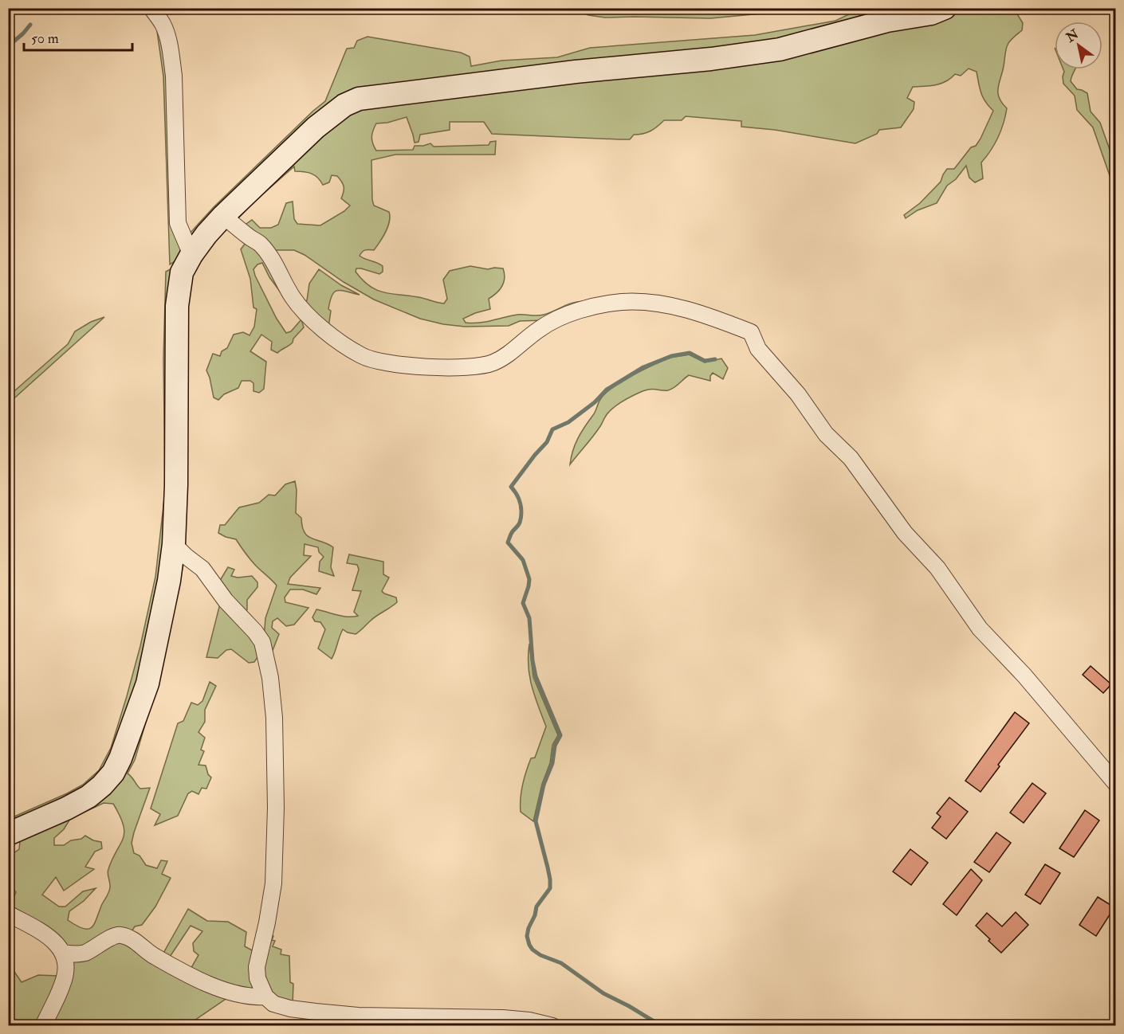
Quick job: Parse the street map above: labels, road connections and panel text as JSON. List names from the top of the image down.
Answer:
{
  "scale_bar": "50 m",
  "north": "top left"
}
